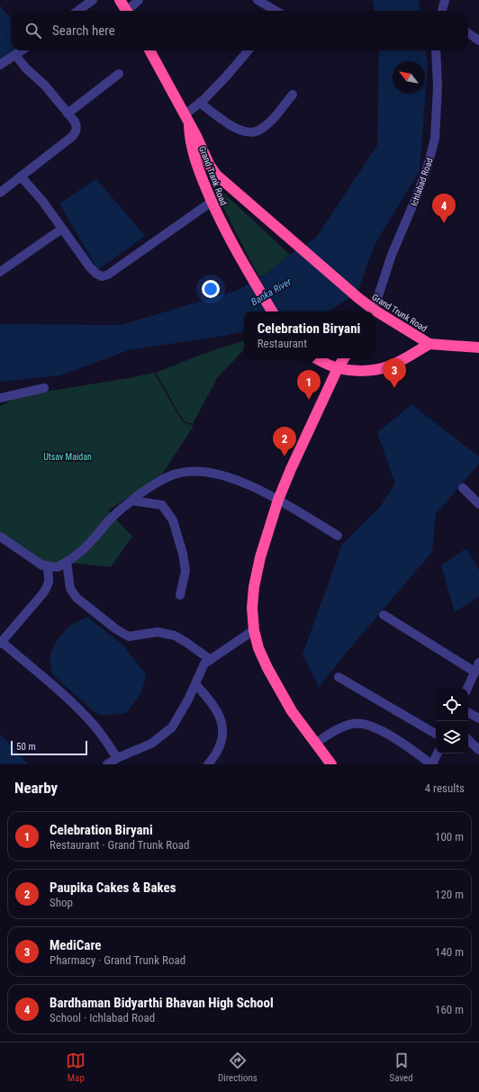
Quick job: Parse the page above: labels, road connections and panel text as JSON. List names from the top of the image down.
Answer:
{
  "streets": {
    "highway": ["Grand Trank Road", "Grand Trunk Road"],
    "street": ["Ichlabad Road"]
  },
  "crossings": [
    ["Grand Trank Road", "Grand Trunk Road"]
  ],
  "water": ["Banka River"],
  "parks": ["Utsav Maidan"],
  "scale_bar": "50 m",
  "north": "top left",
  "page": {
    "search": "Search here",
    "pins": [
      "4",
      "3",
      "1",
      "2"
    ],
    "popup": ["Celebration Biryani", "Restaurant"],
    "scale": "50 m",
    "heading": ["Nearby", "4 results"],
    "list": [
      {
        "mark": "1",
        "name": "Celebration Biryani",
        "note": "Restaurant · Grand Trunk Road",
        "value": "100 m"
      },
      {
        "mark": "2",
        "name": "Paupika Cakes & Bakes",
        "note": "Shop",
        "value": "120 m"
      },
      {
        "mark": "3",
        "name": "MediCare",
        "note": "Pharmacy · Grand Trunk Road",
        "value": "140 m"
      },
      {
        "mark": "4",
        "name": "Bardhaman Bidyarthi Bhavan High School",
        "note": "School · Ichlabad Road",
        "value": "160 m"
      }
    ],
    "nav": ["Map", "Directions", "Saved"]
  }
}
